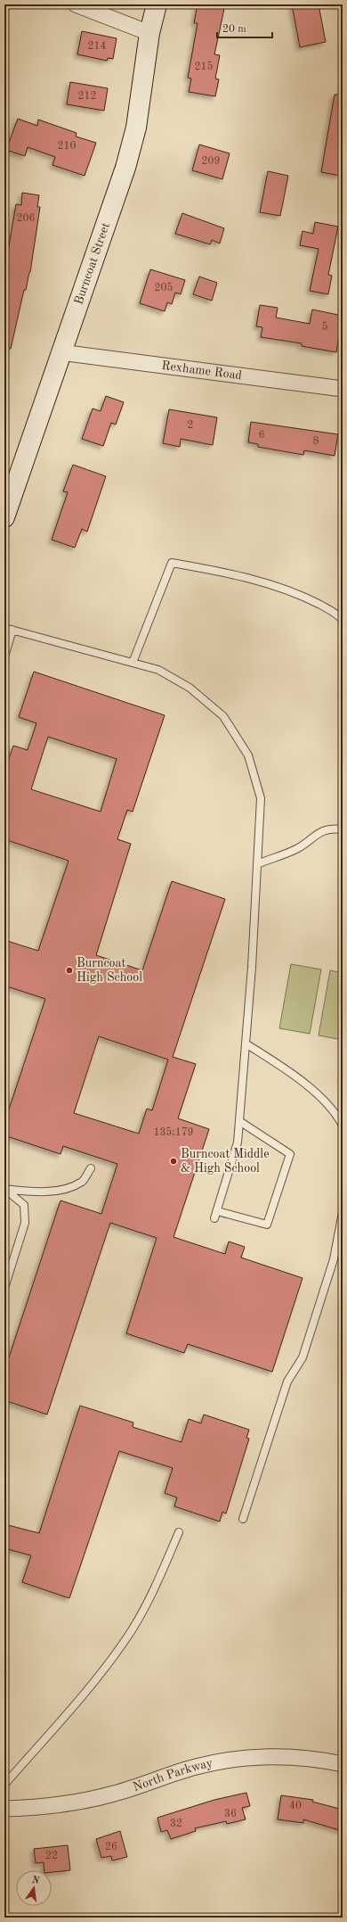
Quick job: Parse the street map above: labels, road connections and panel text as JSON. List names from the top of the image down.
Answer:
{
  "streets": {
    "main road": ["Burncoat Street"],
    "street": ["Rexhame Road", "North Parkway"]
  },
  "crossings": [
    ["Burncoat Street", "Rexhame Road"]
  ],
  "places": ["Burncoat High School", "Burncoat Middle & High School"],
  "house_numbers": [
    "214",
    "215",
    "212",
    "210",
    "209",
    "206",
    "205",
    "5",
    "2",
    "6",
    "8",
    "135;179",
    "40",
    "36",
    "32",
    "26",
    "22"
  ],
  "scale_bar": "20 m",
  "north": "top"
}
